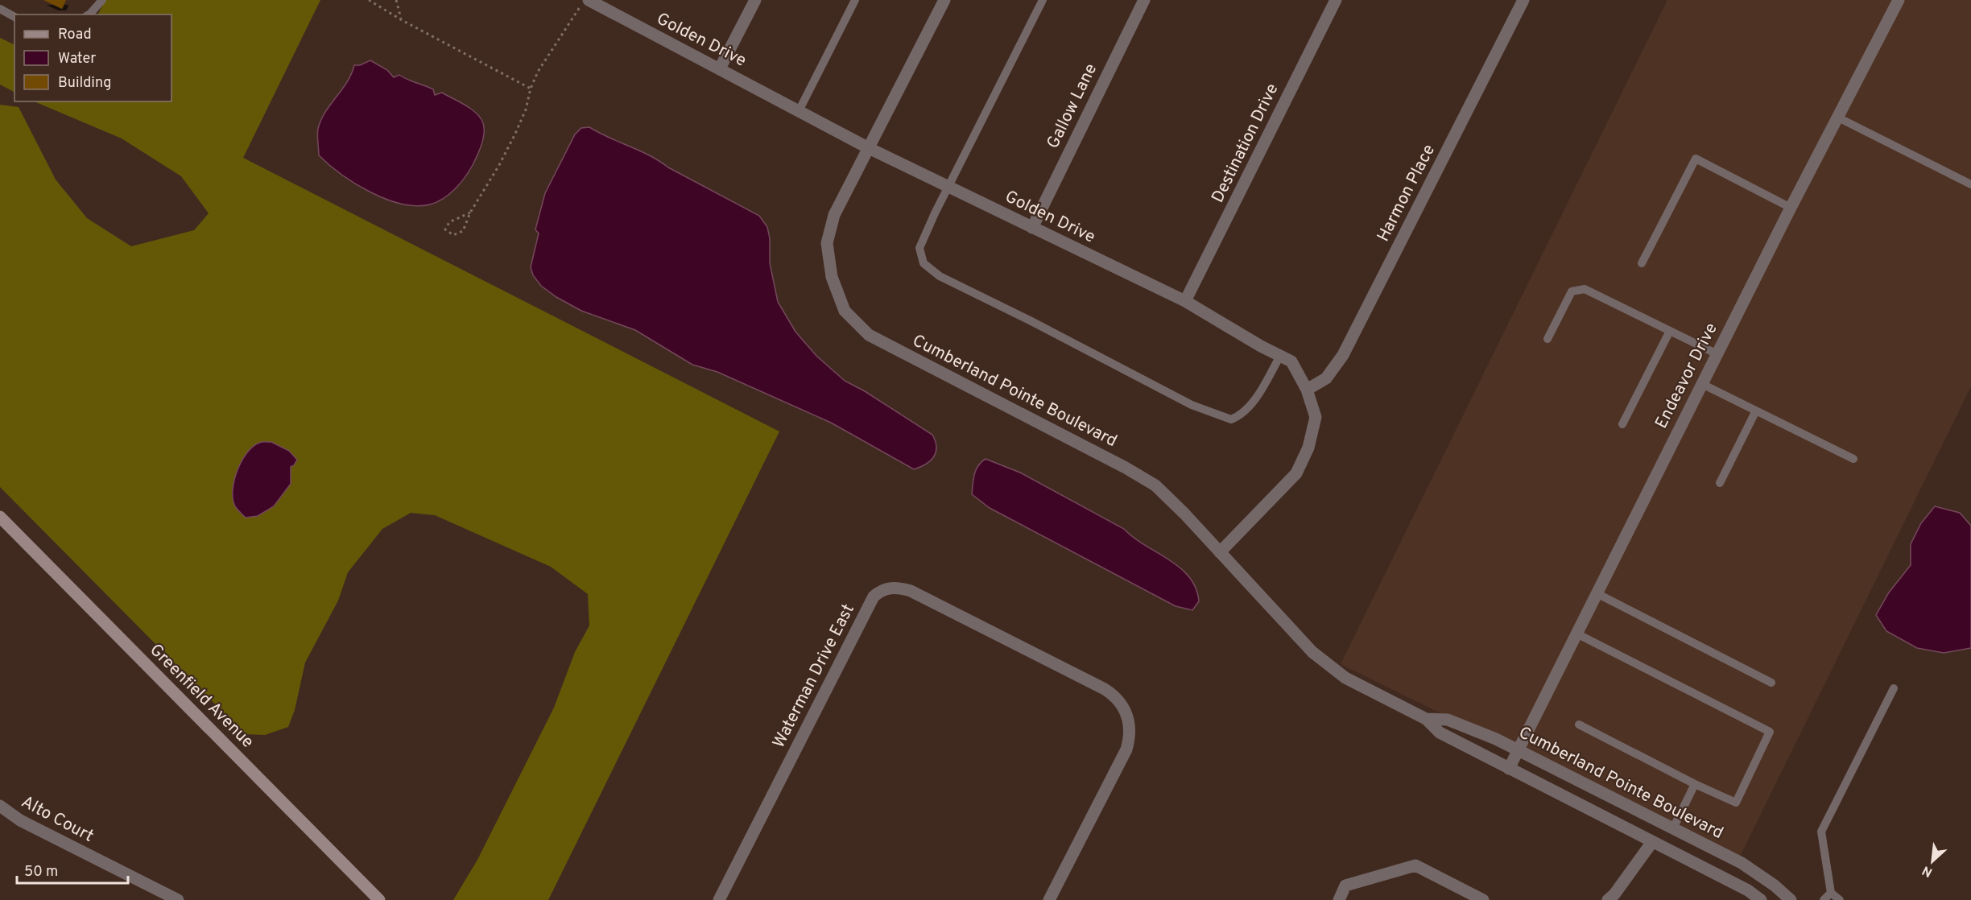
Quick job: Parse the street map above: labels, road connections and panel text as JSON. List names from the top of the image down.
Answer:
{
  "streets": {
    "main road": ["Greenfield Avenue"],
    "street": [
      "Golden Drive",
      "Gallow Lane",
      "Destination Drive",
      "Harmon Place",
      "Endeavor Drive",
      "Cumberland Pointe Boulevard",
      "Waterman Drive East",
      "Alto Court"
    ]
  },
  "crossings": [
    ["Golden Drive", "Gallow Lane"],
    ["Golden Drive", "Destination Drive"],
    ["Golden Drive", "Harmon Place"],
    ["Golden Drive", "Cumberland Pointe Boulevard"],
    ["Endeavor Drive", "Cumberland Pointe Boulevard"]
  ],
  "legend": ["Road", "Water", "Building"],
  "scale_bar": "50 m",
  "north": "bottom left"
}
